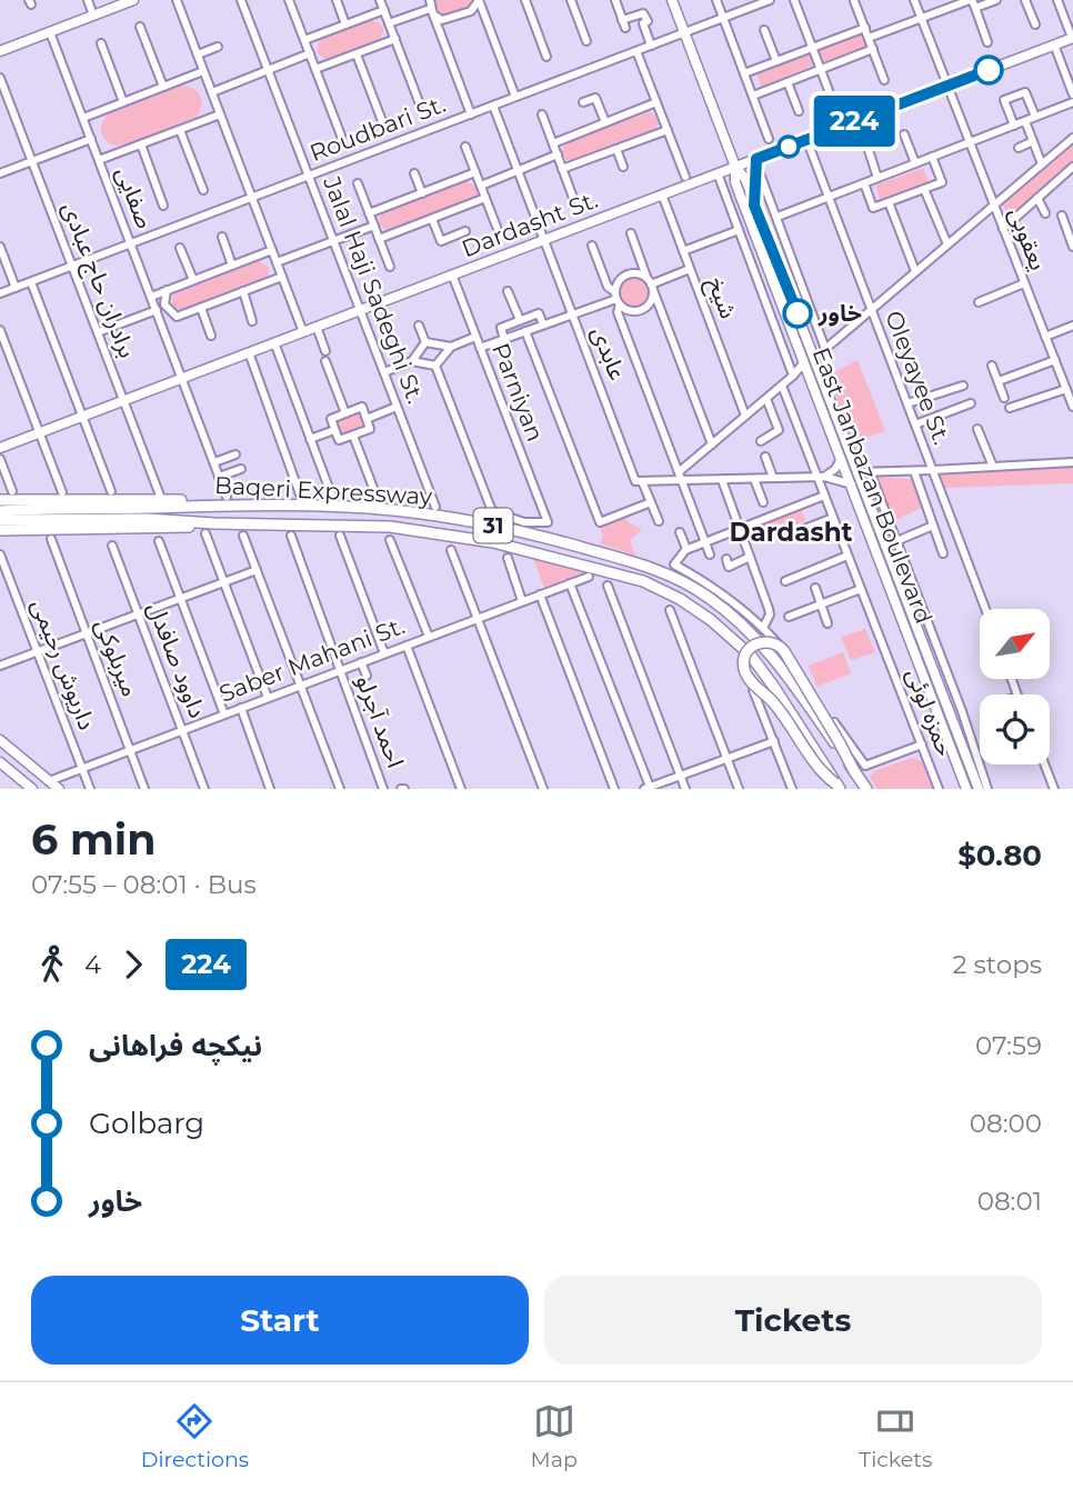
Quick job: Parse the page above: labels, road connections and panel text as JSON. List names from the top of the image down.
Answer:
{
  "streets": {
    "highway": ["Baqeri Expressway", "31"],
    "main road": ["Dardasht St.", "East Janbazan Boulevard"],
    "street": [
      "Roudbari St.",
      "صفایی",
      "یعقوبی",
      "برادران حاج عبادی",
      "Jalal Haji Sadeghi St.",
      "شیخ",
      "عابدی",
      "Oleyayee St.",
      "Parniyan",
      "میربلوکی",
      "داوود صافدل",
      "Saber Mahani St.",
      "داریوش رحیمی",
      "حمزه لوئی",
      "احمد آجرلو"
    ]
  },
  "crossings": [
    ["Roudbari St.", "صفایی"],
    ["Roudbari St.", "برادران حاج عبادی"],
    ["Roudbari St.", "Jalal Haji Sadeghi St."],
    ["Roudbari St.", "عابدی"],
    ["صفایی", "Dardasht St."],
    ["Dardasht St.", "یعقوبی"],
    ["Dardasht St.", "برادران حاج عبادی"],
    ["Dardasht St.", "Jalal Haji Sadeghi St."],
    ["Dardasht St.", "شیخ"],
    ["Dardasht St.", "عابدی"],
    ["Dardasht St.", "Oleyayee St."],
    ["Dardasht St.", "Parniyan"],
    ["Dardasht St.", "East Janbazan Boulevard"],
    ["میربلوکی", "Saber Mahani St."],
    ["داوود صافدل", "Saber Mahani St."],
    ["Saber Mahani St.", "داریوش رحیمی"],
    ["Saber Mahani St.", "احمد آجرلو"]
  ],
  "districts": ["Dardasht"],
  "places": ["خاور"],
  "lines": ["bus line 224"],
  "north": "top right",
  "page": {
    "on_map": "224",
    "heading": ["6 min", "07:55 – 08:01 · Bus", "$0.80"],
    "legs": ["4", "224", "2 stops"],
    "list": [
      {
        "name": "نیکچه فراهانی",
        "value": "07:59"
      },
      {
        "name": "Golbarg",
        "value": "08:00"
      },
      {
        "name": "خاور",
        "value": "08:01"
      }
    ],
    "buttons": ["Start", "Tickets"],
    "tabs": ["Directions", "Map", "Tickets"]
  }
}
